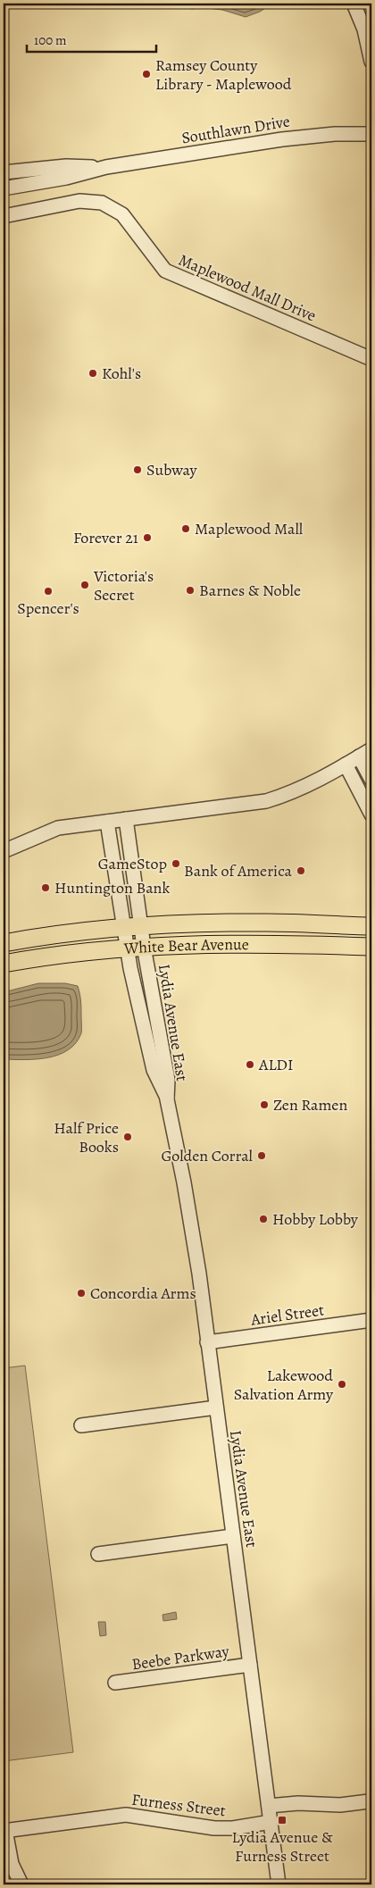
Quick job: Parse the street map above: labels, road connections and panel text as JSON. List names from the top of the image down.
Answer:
{
  "streets": {
    "main road": ["White Bear Avenue"],
    "street": [
      "Southlawn Drive",
      "Maplewood Mall Drive",
      "Lydia Avenue East",
      "Ariel Street",
      "Beebe Parkway",
      "Furness Street"
    ]
  },
  "crossings": [
    ["White Bear Avenue", "Lydia Avenue East"],
    ["Lydia Avenue East", "Ariel Street"],
    ["Lydia Avenue East", "Beebe Parkway"],
    ["Lydia Avenue East", "Furness Street"]
  ],
  "places": {
    "other": [
      "Ramsey County Library - Maplewood",
      "Kohl's",
      "Subway",
      "Maplewood Mall",
      "Forever 21",
      "Victoria's Secret",
      "Barnes & Noble",
      "Spencer's",
      "GameStop",
      "Bank of America",
      "Huntington Bank",
      "ALDI",
      "Zen Ramen",
      "Half Price Books",
      "Golden Corral",
      "Hobby Lobby",
      "Concordia Arms",
      "Lakewood Salvation Army"
    ],
    "transit": ["Lydia Avenue & Furness Street"]
  },
  "scale_bar": "100 m"
}
